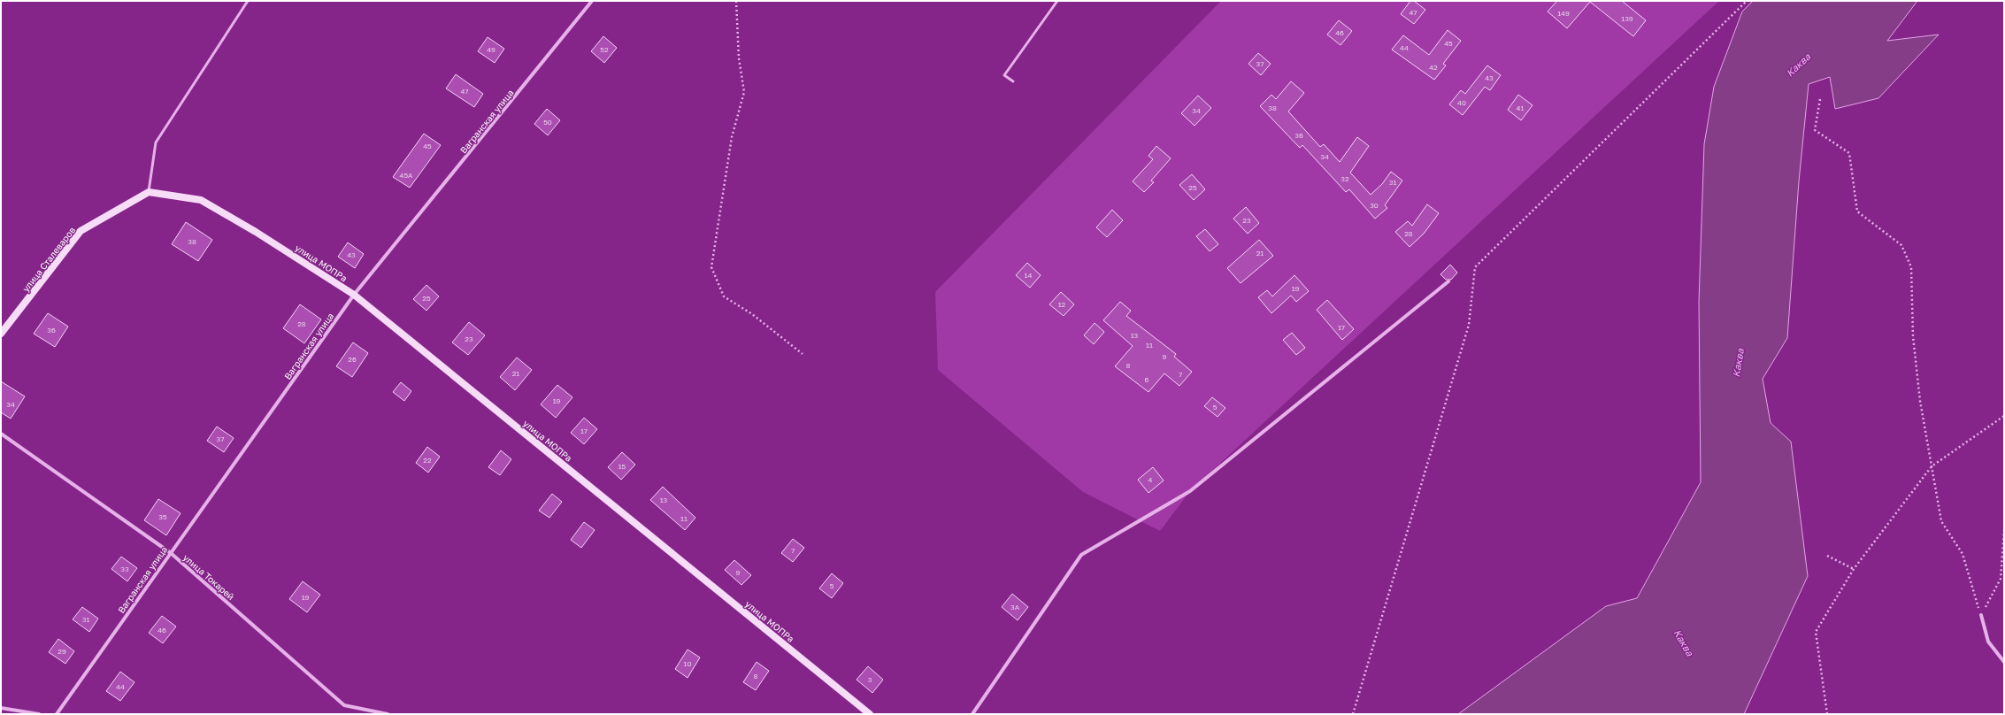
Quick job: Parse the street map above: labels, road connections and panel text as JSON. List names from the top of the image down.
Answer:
{
  "streets": {
    "main road": ["улица Сталеваров", "улица МОПРа"],
    "street": ["Вагранская улица", "улица Токарей"]
  },
  "crossings": [
    ["Вагранская улица", "улица МОПРа"],
    ["Вагранская улица", "улица Токарей"],
    ["улица Сталеваров", "улица МОПРа"]
  ],
  "water": ["Каква"],
  "house_numbers": [
    "47",
    "149",
    "139",
    "46",
    "45",
    "44",
    "49",
    "52",
    "37",
    "42",
    "43",
    "47",
    "40",
    "38",
    "41",
    "34",
    "50",
    "36",
    "45",
    "34",
    "45А",
    "32",
    "31",
    "25",
    "30",
    "23",
    "28",
    "38",
    "21",
    "43",
    "14",
    "19",
    "25",
    "12",
    "28",
    "17",
    "36",
    "13",
    "23",
    "11",
    "9",
    "26",
    "8",
    "21",
    "7",
    "6",
    "19",
    "34",
    "5",
    "17",
    "37",
    "22",
    "15",
    "4",
    "13",
    "35",
    "11",
    "7",
    "33",
    "9",
    "5",
    "19",
    "3А",
    "31",
    "46",
    "29",
    "10",
    "8",
    "3",
    "44"
  ]
}
